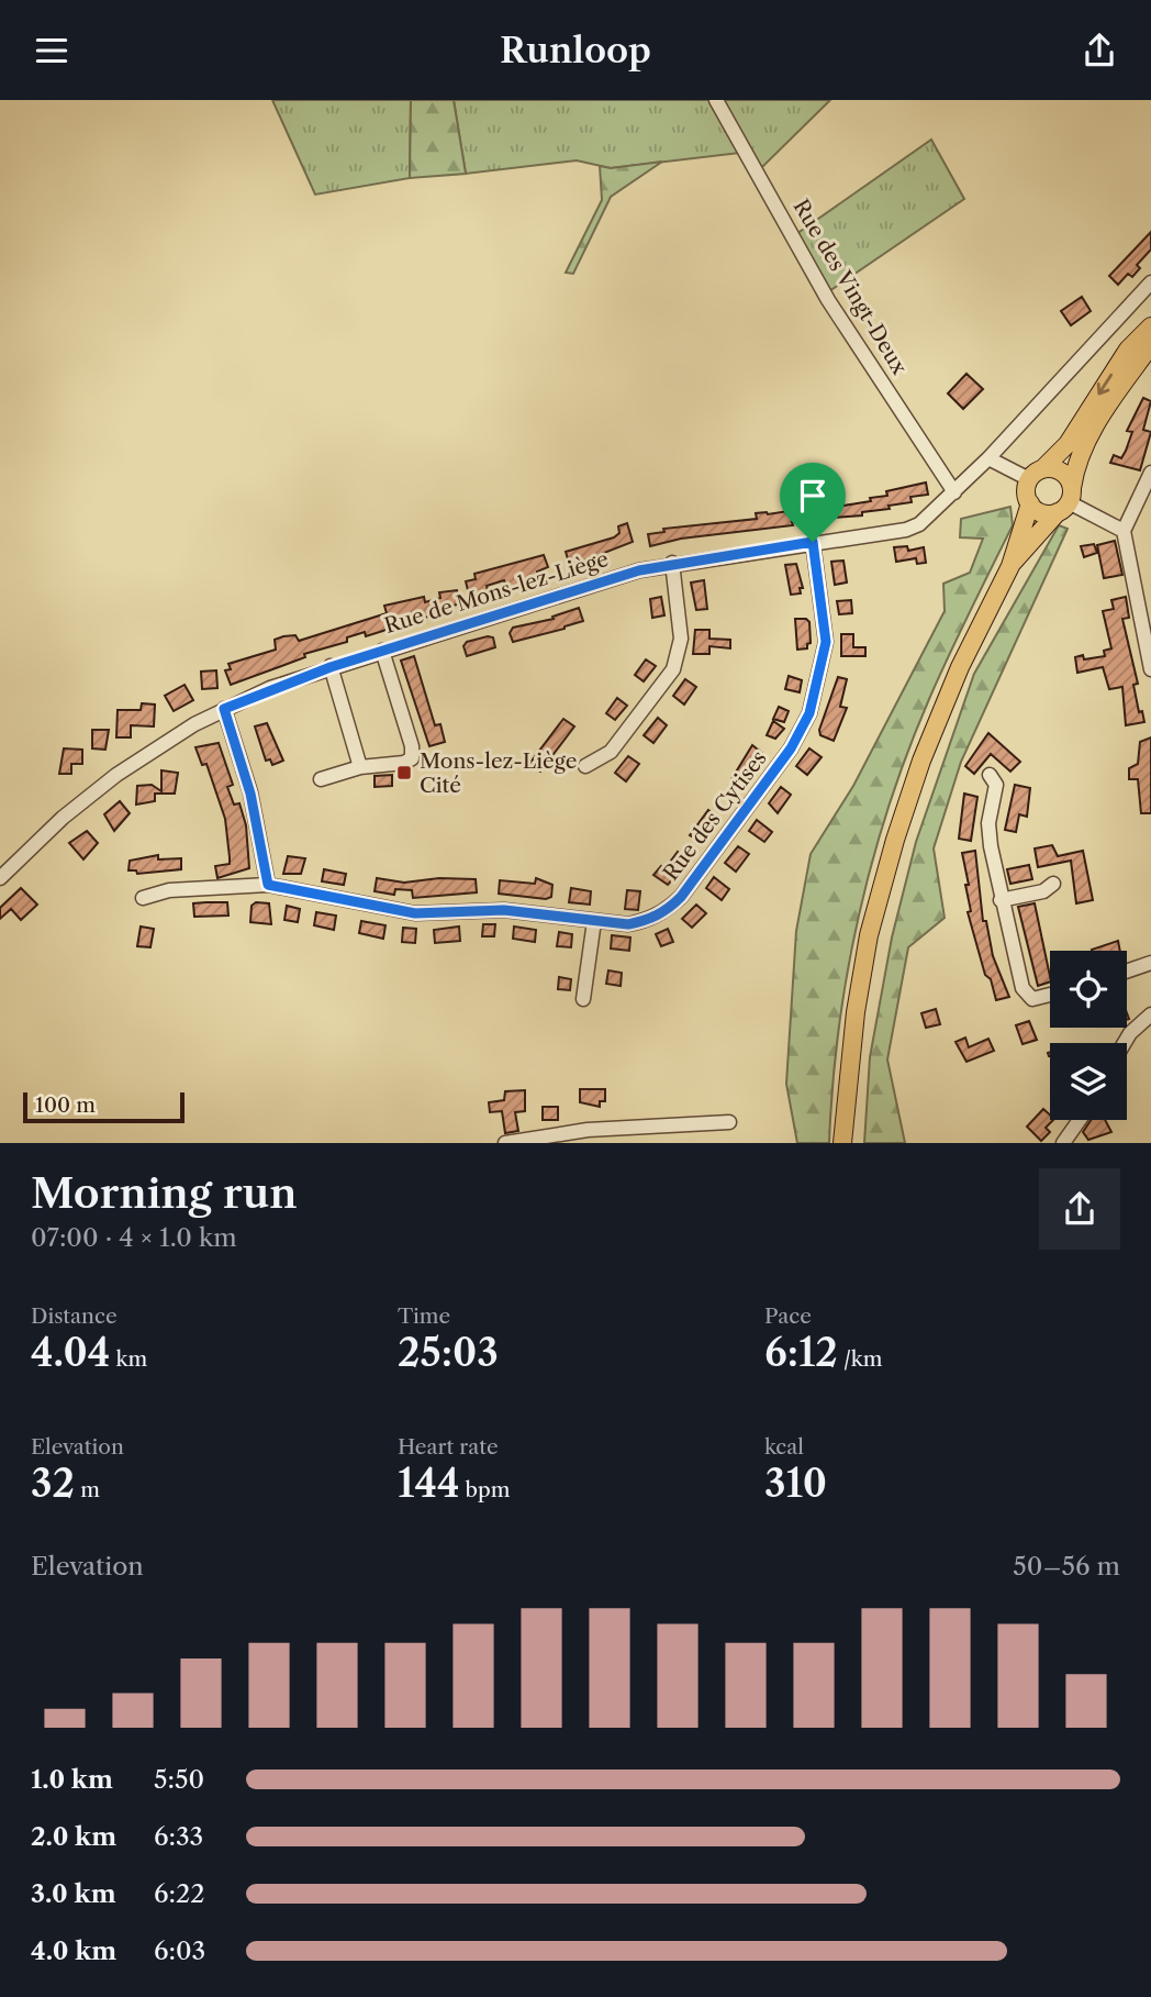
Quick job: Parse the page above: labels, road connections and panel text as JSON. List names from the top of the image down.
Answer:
{
  "streets": {
    "street": ["Rue des Vingt-Deux", "Rue de Mons-lez-Liège", "Rue des Cytises"]
  },
  "crossings": [
    ["Rue des Vingt-Deux", "Rue de Mons-lez-Liège"],
    ["Rue de Mons-lez-Liège", "Rue des Cytises"]
  ],
  "places": {
    "transit": ["Mons-lez-Liège Cité"]
  },
  "scale_bar": "100 m",
  "page": {
    "header": "Runloop",
    "scale": "100 m",
    "heading": ["Morning run", "07:00 · 4 × 1.0 km"],
    "stats": [
      ["Distance", "4.04 km"],
      ["Time", "25:03"],
      ["Pace", "6:12 /km"],
      ["Elevation", "32 m"],
      ["Heart rate", "144 bpm"],
      ["kcal", "310"]
    ],
    "chart": ["Elevation", "50–56 m"],
    "list": [
      {
        "name": "1.0 km",
        "note": "5:50"
      },
      {
        "name": "2.0 km",
        "note": "6:33"
      },
      {
        "name": "3.0 km",
        "note": "6:22"
      },
      {
        "name": "4.0 km",
        "note": "6:03"
      }
    ]
  }
}
